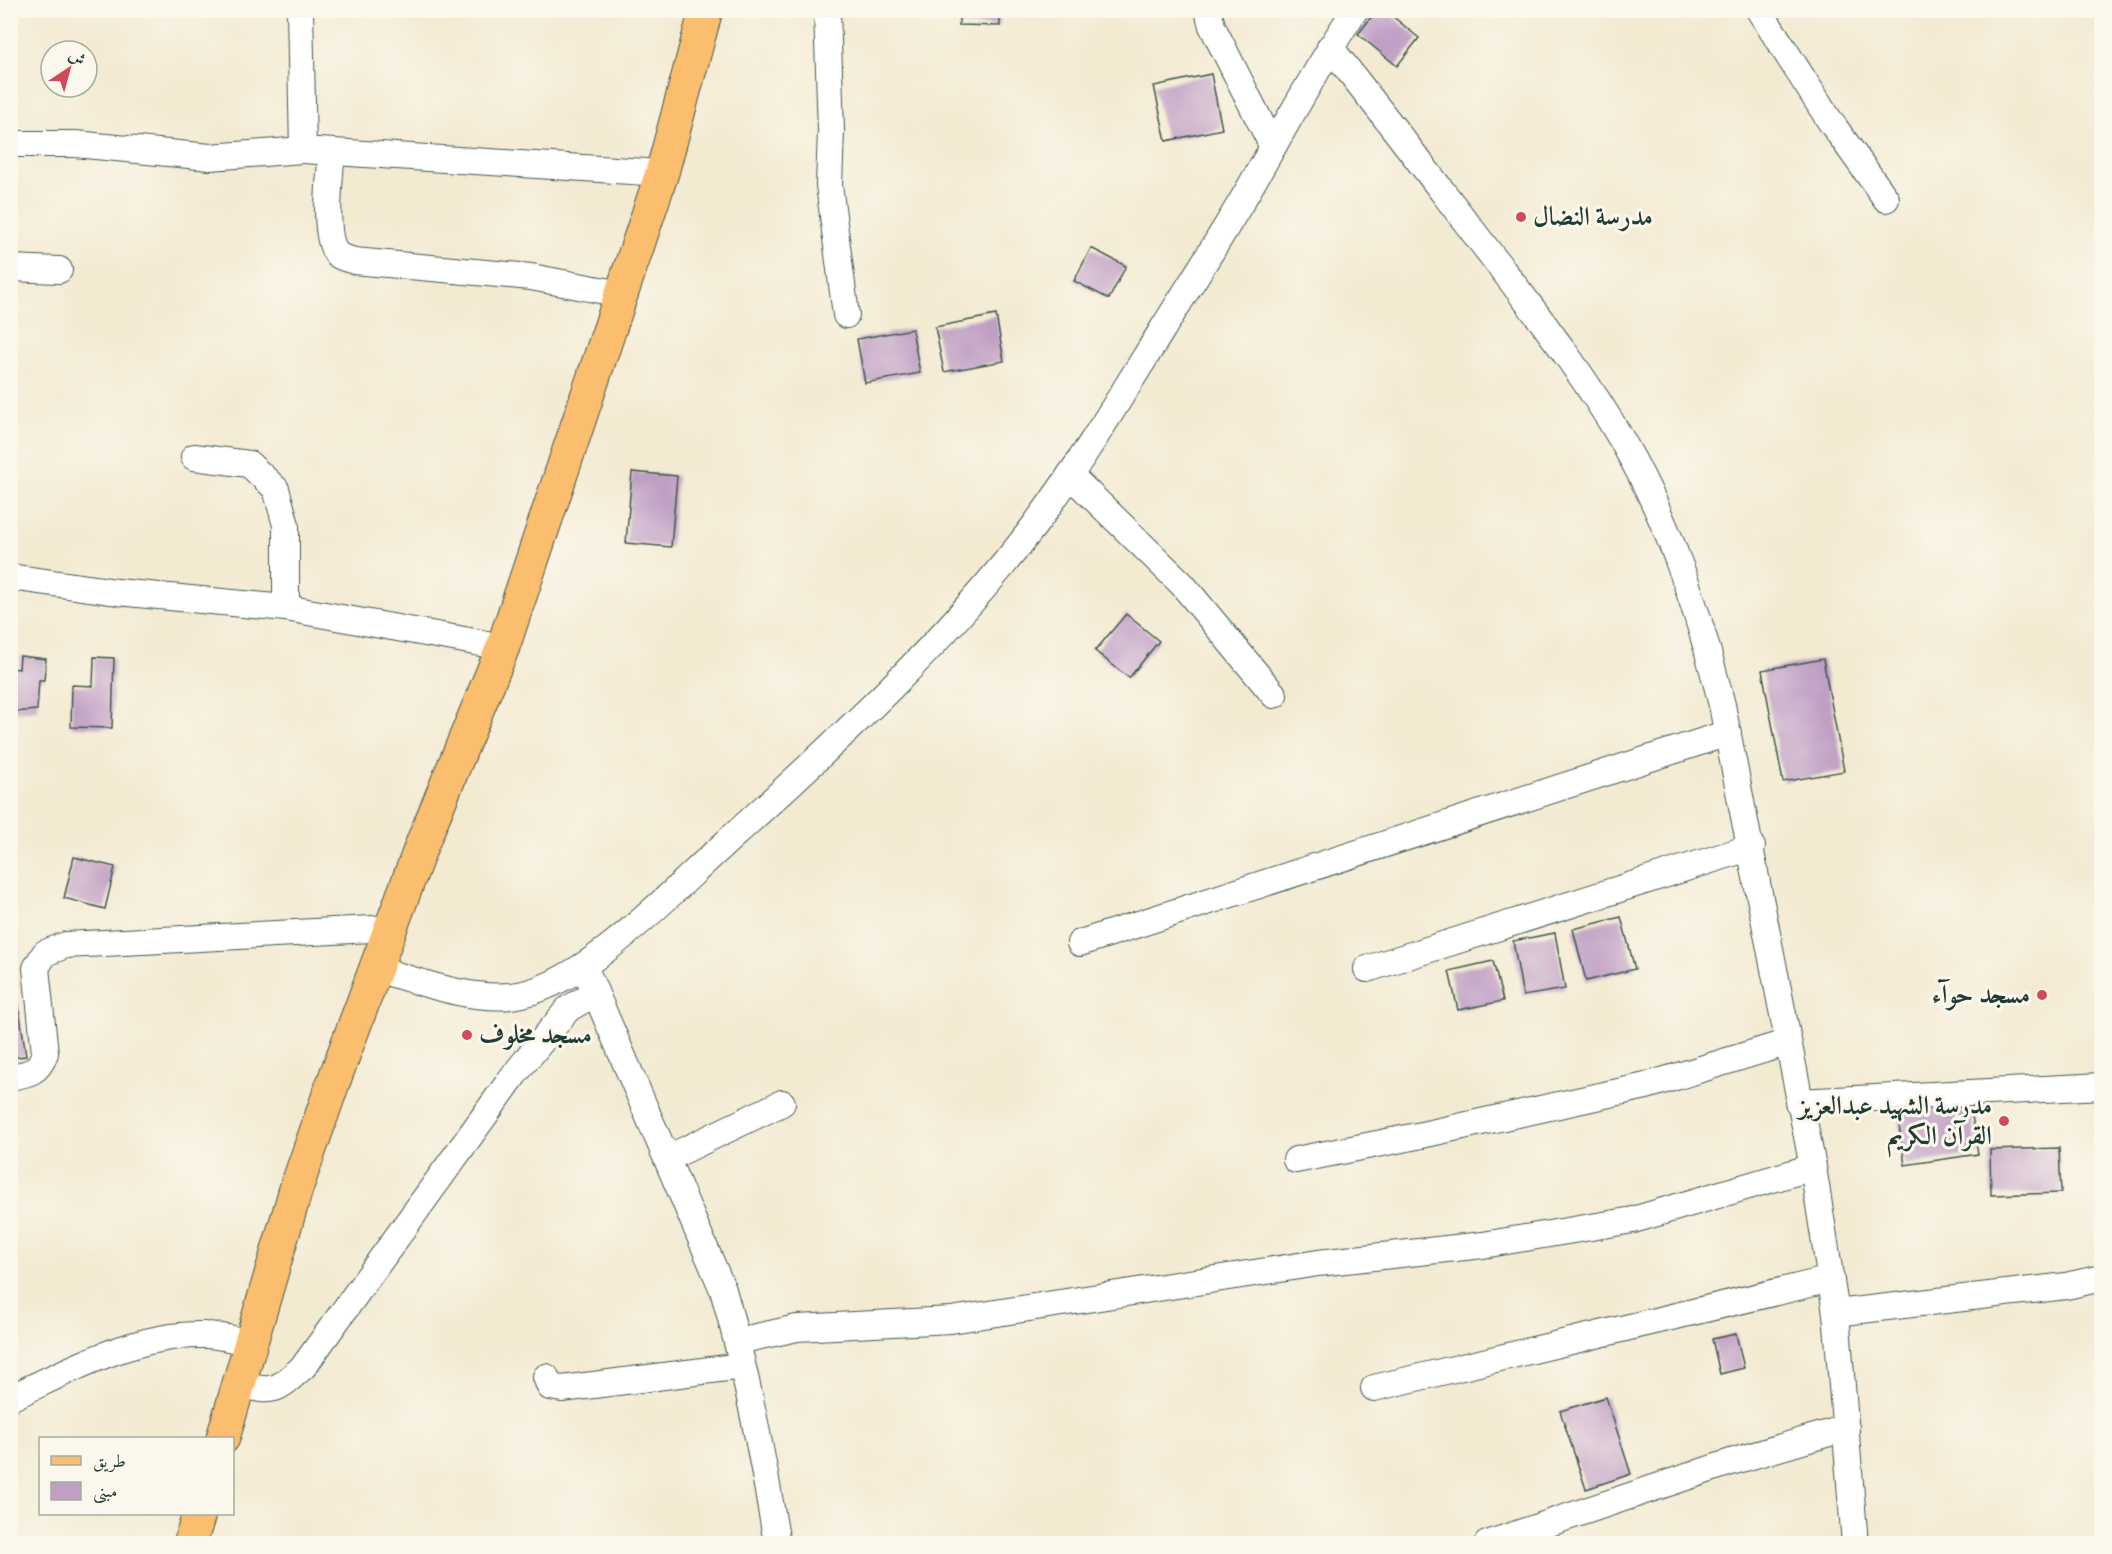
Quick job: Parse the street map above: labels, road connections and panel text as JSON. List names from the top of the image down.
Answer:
{
  "places": [
    "مدرسة النضال",
    "مسجد حوآء",
    "مسجد مخلوف",
    "مدرسة الشهيد عبدالعزيز القرآن الكريم"
  ],
  "legend": ["طريق", "مبنى"],
  "north": "top right"
}
